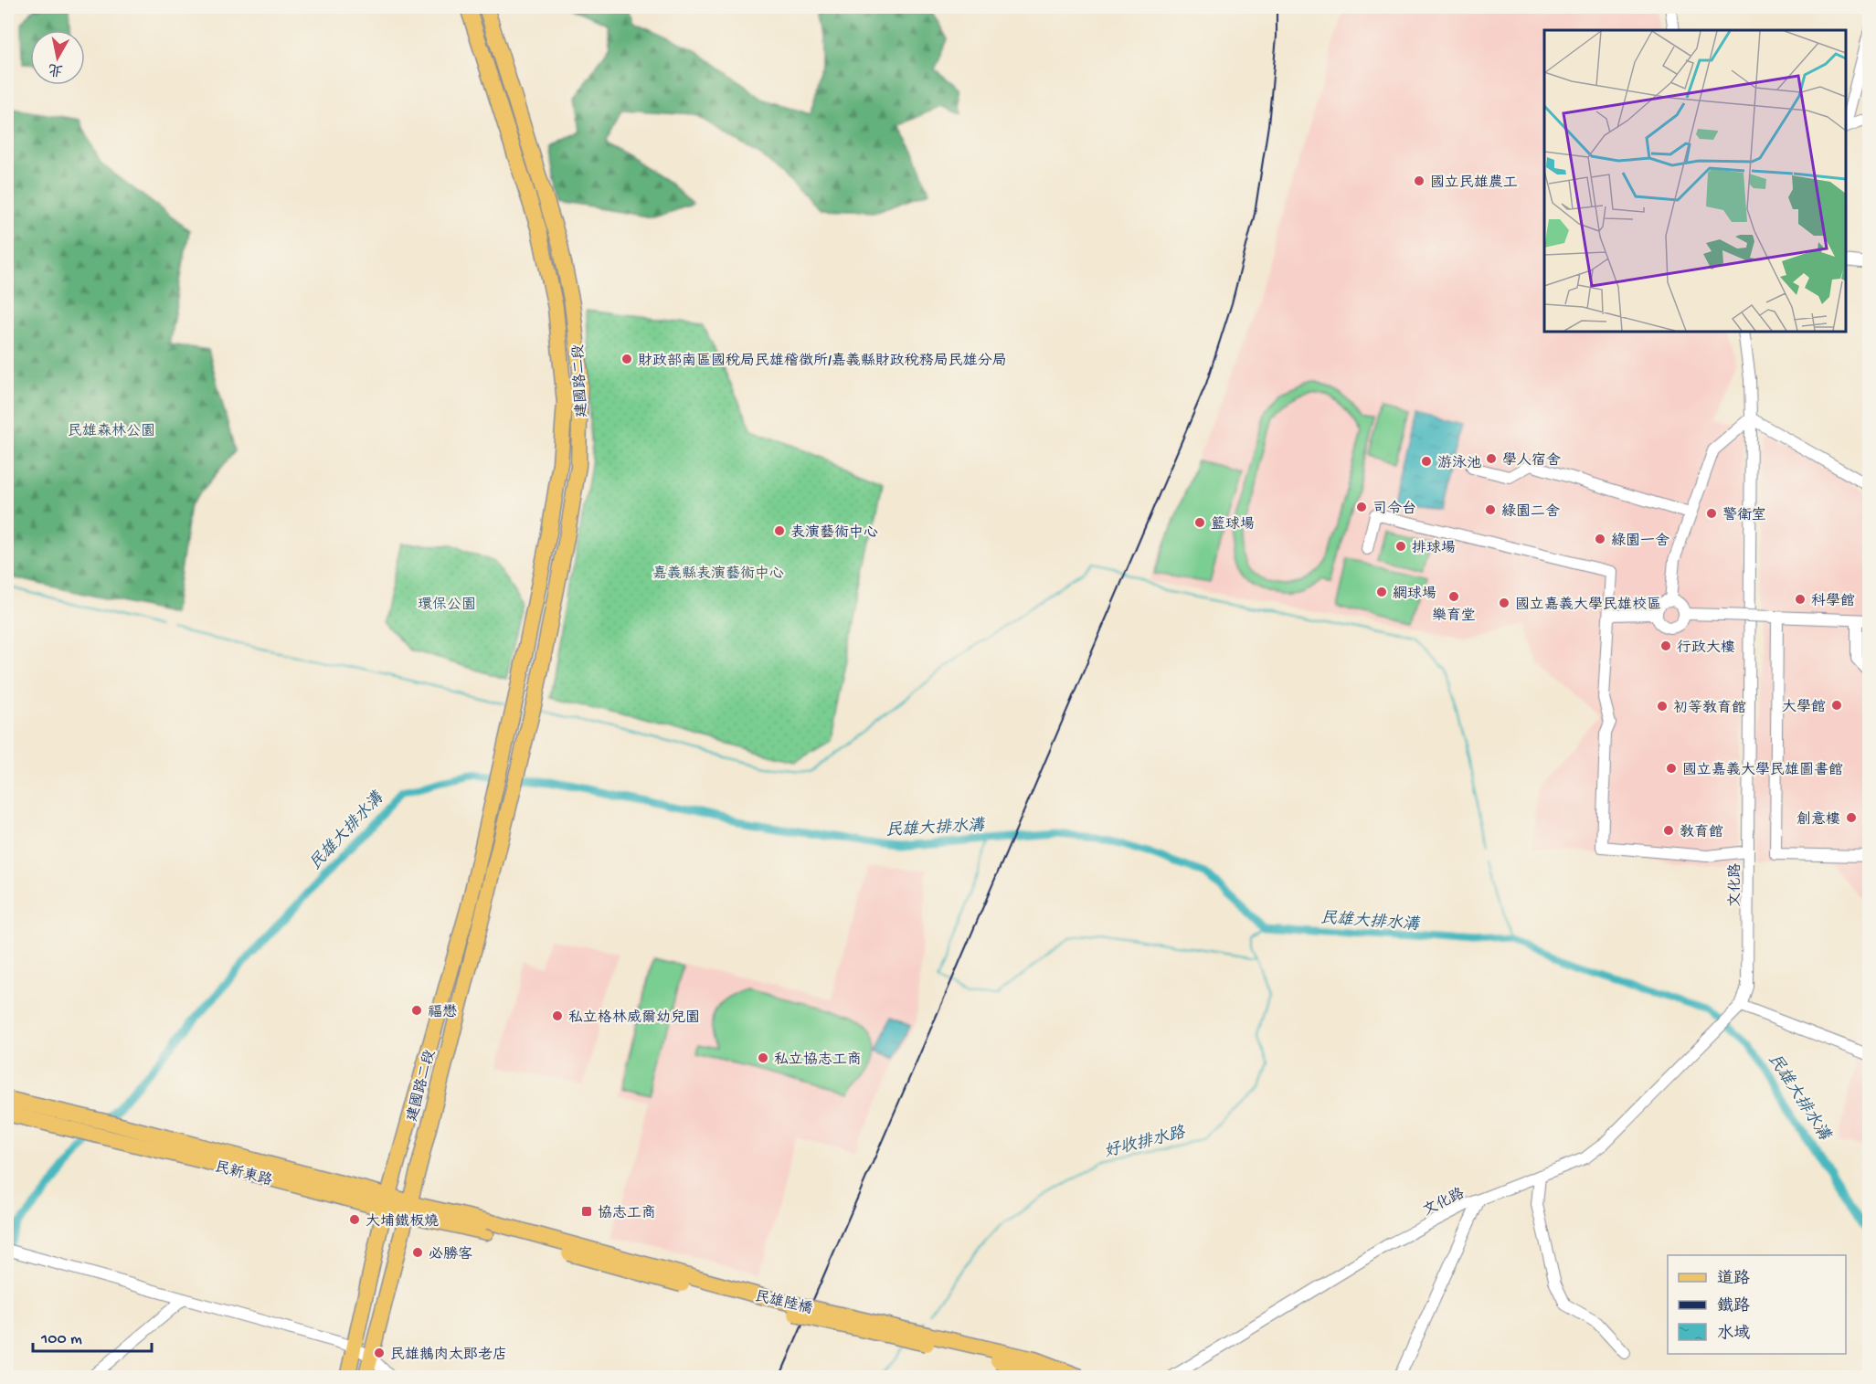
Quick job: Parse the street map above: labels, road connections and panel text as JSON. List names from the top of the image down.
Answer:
{
  "streets": {
    "main road": ["建國路二段", "民新東路", "民雄陸橋"],
    "street": ["文化路"]
  },
  "crossings": [
    ["建國路二段", "民新東路"]
  ],
  "water": ["民雄大排水溝", "好收排水路"],
  "parks": ["民雄森林公園", "嘉義縣表演藝術中心", "環保公園"],
  "places": {
    "other": [
      "國立民雄農工",
      "財政部南區國稅局民雄稽徵所/嘉義縣財政稅務局民雄分局",
      "學人宿舍",
      "游泳池",
      "司令台",
      "綠園二舍",
      "警衛室",
      "籃球場",
      "表演藝術中心",
      "綠園一舍",
      "排球場",
      "網球場",
      "樂育堂",
      "科學館",
      "國立嘉義大學民雄校區",
      "行政大樓",
      "大學館",
      "初等教育館",
      "國立嘉義大學民雄圖書館",
      "創意樓",
      "教育館",
      "福懋",
      "私立格林威爾幼兒園",
      "私立協志工商",
      "大埔鐵板燒",
      "必勝客",
      "民雄鵝肉太郎老店"
    ],
    "transit": ["協志工商"]
  },
  "legend": ["道路", "鐵路", "水域"],
  "scale_bar": "100 m",
  "north": "bottom"
}
